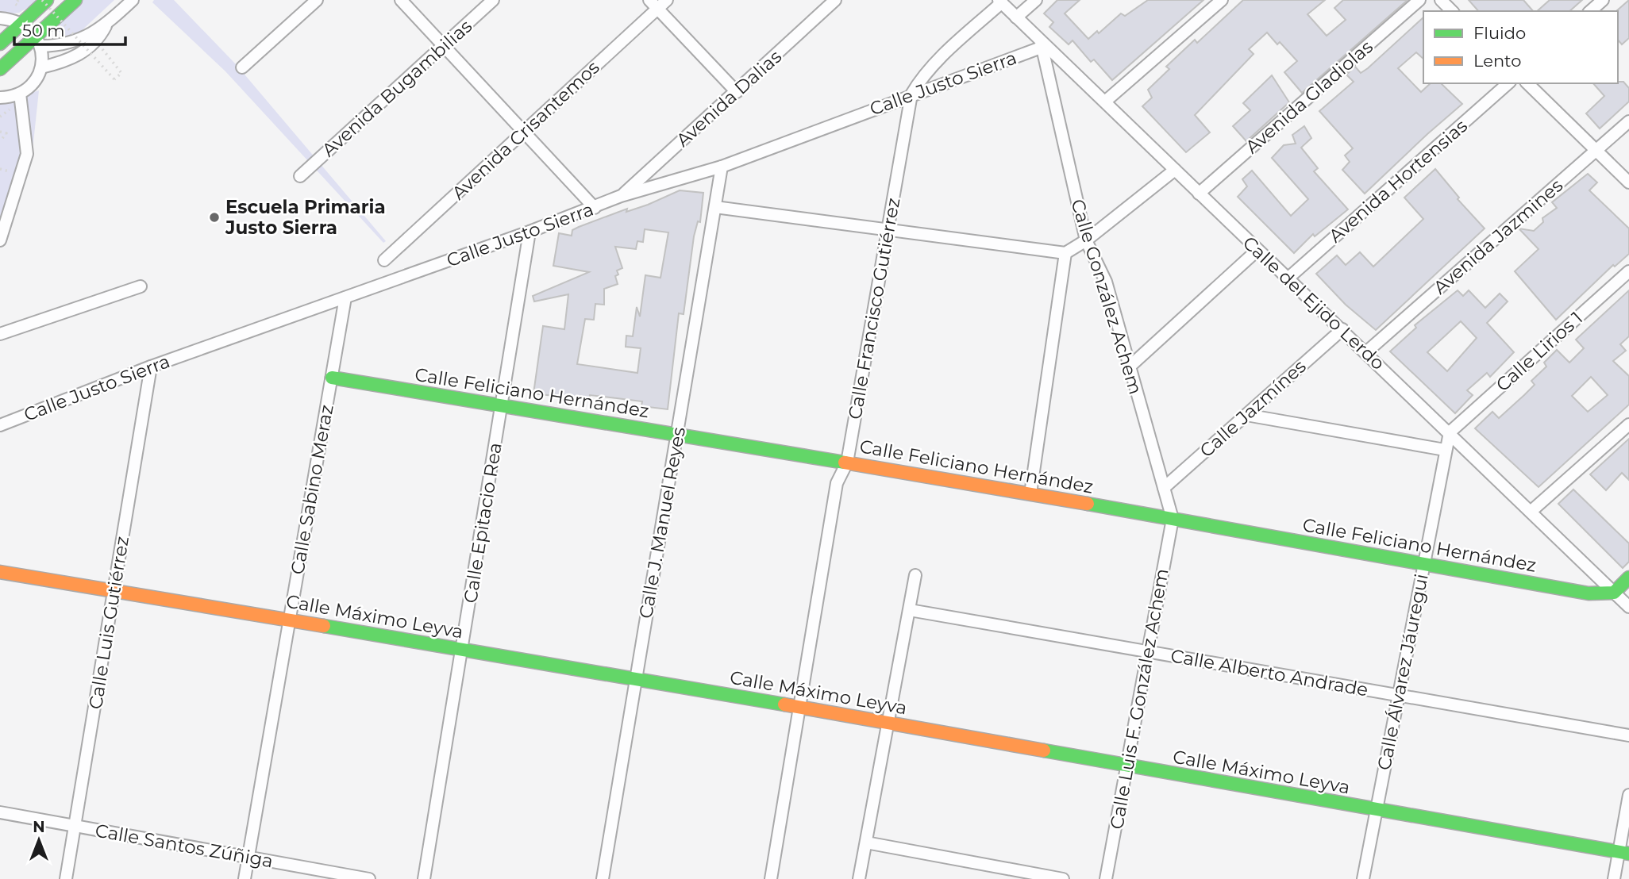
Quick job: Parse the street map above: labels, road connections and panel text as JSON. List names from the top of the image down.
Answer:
{
  "streets": {
    "street": [
      "Calle Justo Sierra",
      "Avenida Bugambilias",
      "Avenida Gladiolas",
      "Avenida Dalias",
      "Avenida Crisantemos",
      "Avenida Hortensias",
      "Avenida Jazmines",
      "Calle González Achem",
      "Calle del Ejido Lerdo",
      "Calle Francisco Gutiérrez",
      "Calle Lirios 1",
      "Calle Feliciano Hernández",
      "Calle Jazmínes",
      "Calle Sabino Meraz",
      "Calle Epitacio Rea",
      "Calle J. Manuel Reyes",
      "Calle Máximo Leyva",
      "Calle Luis Gutiérrez",
      "Calle Álvarez Jáuregui",
      "Calle Alberto Andrade",
      "Calle Luis F. González Achem",
      "Calle Santos Zúñiga"
    ]
  },
  "crossings": [
    ["Calle Justo Sierra", "Avenida Dalias"],
    ["Calle Justo Sierra", "Calle González Achem"],
    ["Calle Justo Sierra", "Calle del Ejido Lerdo"],
    ["Calle Justo Sierra", "Calle Francisco Gutiérrez"],
    ["Calle Justo Sierra", "Calle Sabino Meraz"],
    ["Calle Justo Sierra", "Calle Epitacio Rea"],
    ["Calle Justo Sierra", "Calle J. Manuel Reyes"],
    ["Calle Justo Sierra", "Calle Luis Gutiérrez"],
    ["Avenida Gladiolas", "Calle del Ejido Lerdo"],
    ["Avenida Hortensias", "Calle del Ejido Lerdo"],
    ["Avenida Jazmines", "Calle del Ejido Lerdo"],
    ["Calle González Achem", "Calle del Ejido Lerdo"],
    ["Calle González Achem", "Calle Feliciano Hernández"],
    ["Calle González Achem", "Calle Jazmínes"],
    ["Calle González Achem", "Calle Luis F. González Achem"],
    ["Calle del Ejido Lerdo", "Calle Francisco Gutiérrez"],
    ["Calle del Ejido Lerdo", "Calle Lirios 1"],
    ["Calle del Ejido Lerdo", "Calle Feliciano Hernández"],
    ["Calle del Ejido Lerdo", "Calle Jazmínes"],
    ["Calle del Ejido Lerdo", "Calle Álvarez Jáuregui"],
    ["Calle Francisco Gutiérrez", "Calle Feliciano Hernández"],
    ["Calle Francisco Gutiérrez", "Calle Máximo Leyva"],
    ["Calle Lirios 1", "Calle Álvarez Jáuregui"],
    ["Calle Feliciano Hernández", "Calle Sabino Meraz"],
    ["Calle Feliciano Hernández", "Calle Epitacio Rea"],
    ["Calle Feliciano Hernández", "Calle J. Manuel Reyes"],
    ["Calle Feliciano Hernández", "Calle Álvarez Jáuregui"],
    ["Calle Feliciano Hernández", "Calle Luis F. González Achem"],
    ["Calle Sabino Meraz", "Calle Máximo Leyva"],
    ["Calle Sabino Meraz", "Calle Santos Zúñiga"],
    ["Calle Epitacio Rea", "Calle Máximo Leyva"],
    ["Calle J. Manuel Reyes", "Calle Máximo Leyva"],
    ["Calle Máximo Leyva", "Calle Luis Gutiérrez"],
    ["Calle Máximo Leyva", "Calle Álvarez Jáuregui"],
    ["Calle Máximo Leyva", "Calle Luis F. González Achem"],
    ["Calle Luis Gutiérrez", "Calle Santos Zúñiga"],
    ["Calle Álvarez Jáuregui", "Calle Alberto Andrade"],
    ["Calle Alberto Andrade", "Calle Luis F. González Achem"]
  ],
  "places": ["Escuela Primaria Justo Sierra"],
  "legend": ["Fluido", "Lento"],
  "scale_bar": "50 m",
  "north": "top"
}
